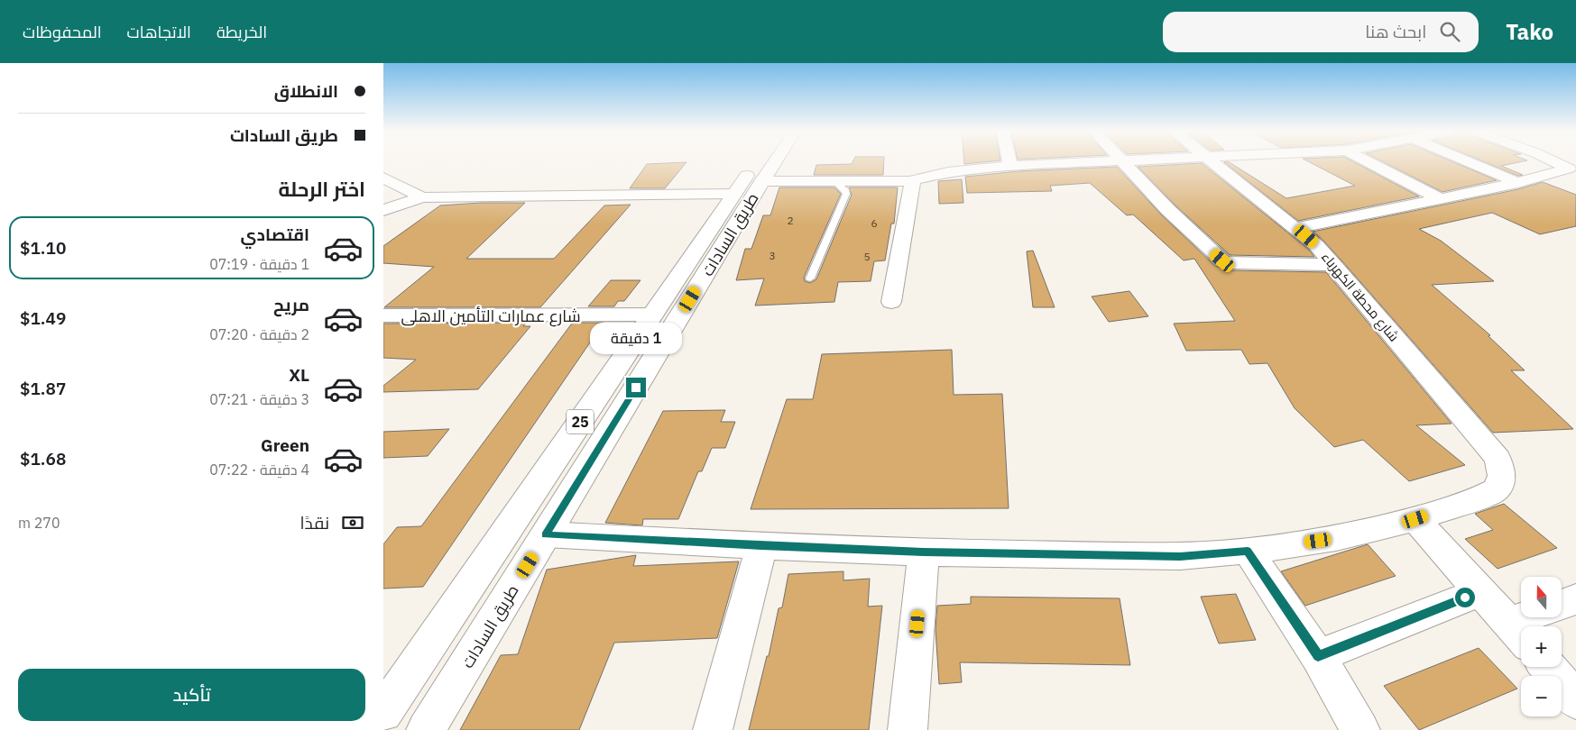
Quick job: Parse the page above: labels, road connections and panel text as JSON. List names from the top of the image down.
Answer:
{
  "streets": {
    "street": [
      "طريق السادات",
      "شارع محطة الكهرباء",
      "شارع عمارات التأمين الاهلى",
      "25"
    ]
  },
  "crossings": [
    ["طريق السادات", "شارع محطة الكهرباء"],
    ["طريق السادات", "شارع عمارات التأمين الاهلى"]
  ],
  "house_numbers": [
    "2",
    "6",
    "3",
    "5"
  ],
  "north": "top",
  "page": {
    "header": "Tako",
    "search": "ابحث هنا",
    "nav": ["الخريطة", "الاتجاهات", "المحفوظات"],
    "banner": ["الانطلاق", "طريق السادات"],
    "heading": "اختر الرحلة",
    "list": [
      {
        "name": "اقتصادي",
        "note": "1 دقيقة · 07:19",
        "value": "$1.10"
      },
      {
        "name": "مريح",
        "note": "2 دقيقة · 07:20",
        "value": "$1.49"
      },
      {
        "name": "XL",
        "note": "3 دقيقة · 07:21",
        "value": "$1.87"
      },
      {
        "name": "Green",
        "note": "4 دقيقة · 07:22",
        "value": "$1.68"
      }
    ],
    "bubble": "1 دقيقة",
    "pay": ["نقدًا", "270 m"],
    "map_buttons": ["+", "−"],
    "buttons": "تأكيد"
  }
}
